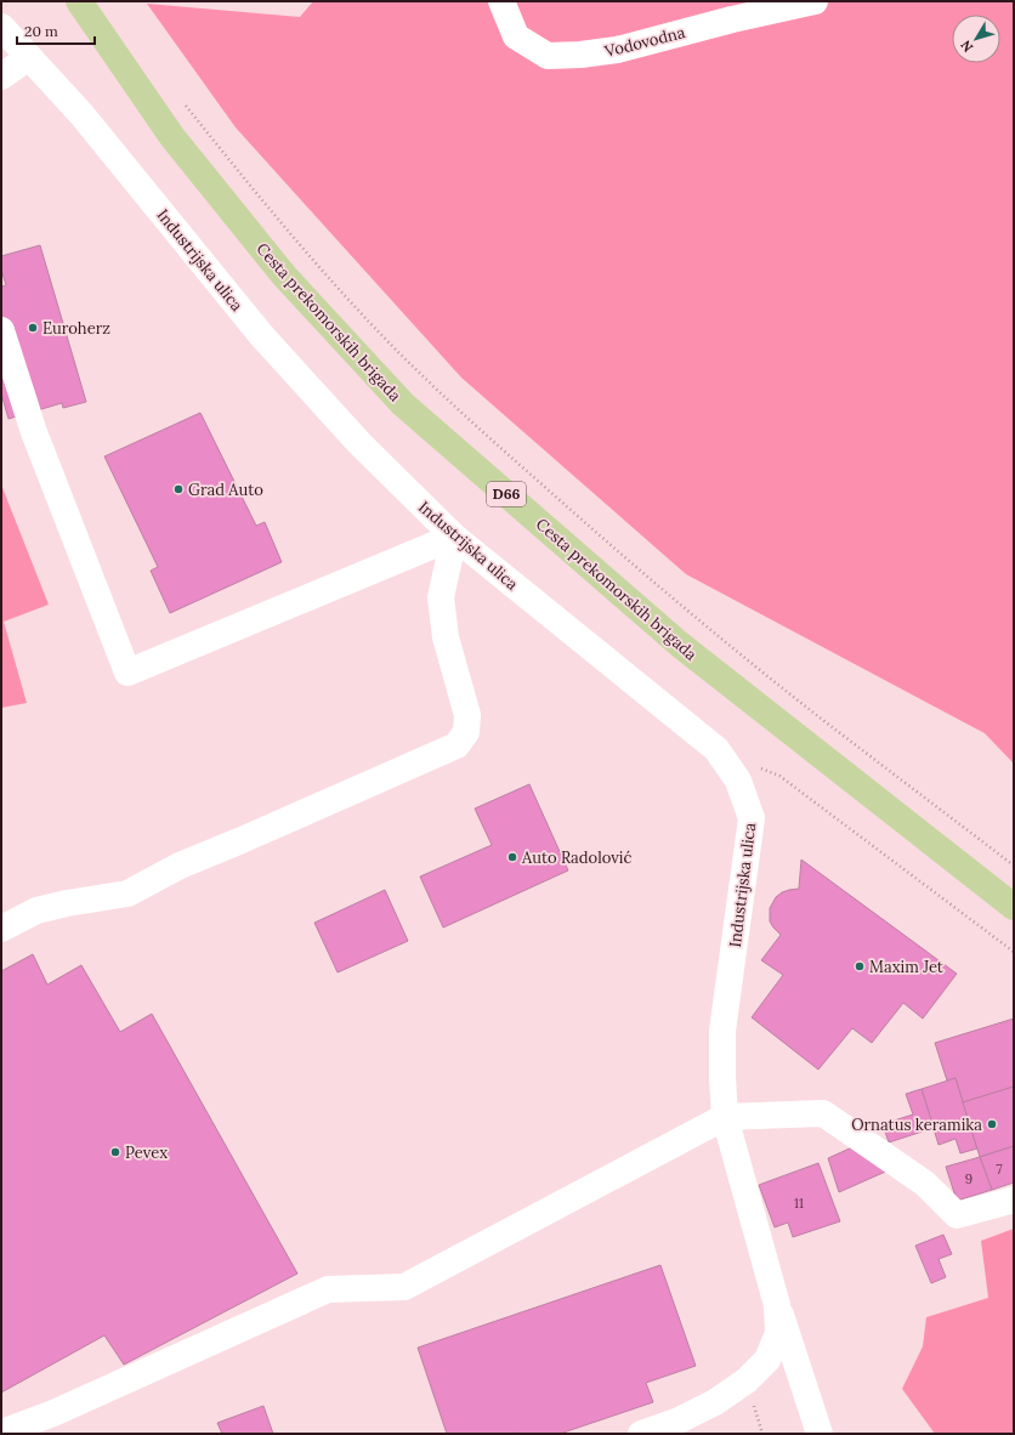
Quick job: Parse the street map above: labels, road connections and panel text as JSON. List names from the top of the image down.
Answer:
{
  "streets": {
    "main road": ["Cesta prekomorskih brigada", "D66"],
    "street": ["Vodovodna", "Industrijska ulica"]
  },
  "places": [
    "Euroherz",
    "Grad Auto",
    "Auto Radolović",
    "Maxim Jet",
    "Ornatus keramika",
    "Pevex"
  ],
  "house_numbers": ["7", "9", "11"],
  "scale_bar": "20 m",
  "north": "bottom left"
}
